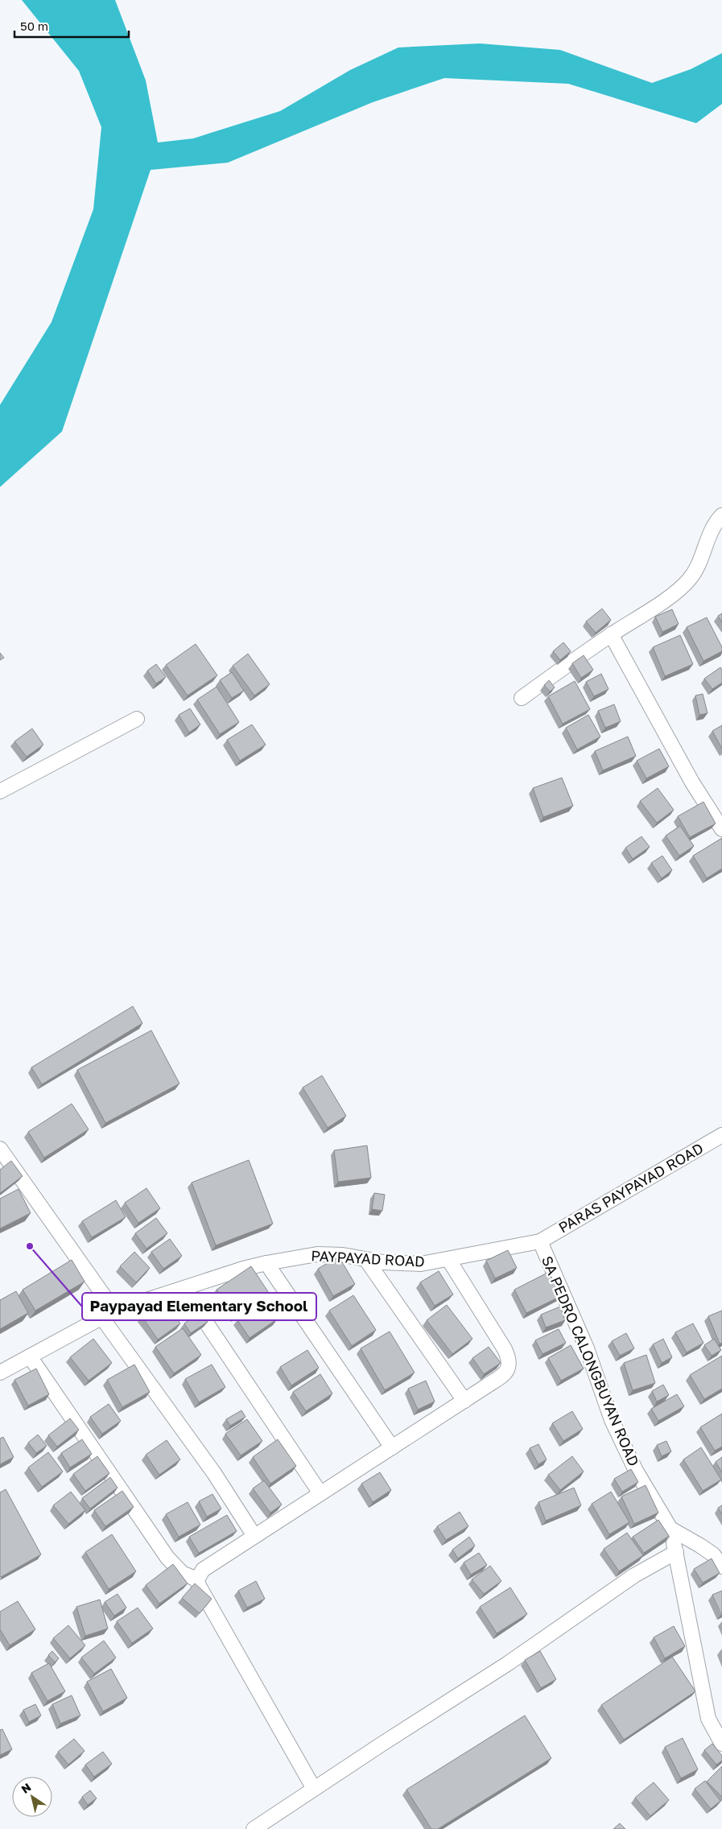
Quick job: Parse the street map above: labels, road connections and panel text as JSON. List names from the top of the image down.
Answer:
{
  "streets": {
    "street": ["PARAS PAYPAYAD ROAD", "PAYPAYAD ROAD", "SA PEDRO CALONGBUYAN ROAD"]
  },
  "crossings": [
    ["PARAS PAYPAYAD ROAD", "PAYPAYAD ROAD"],
    ["PARAS PAYPAYAD ROAD", "SA PEDRO CALONGBUYAN ROAD"],
    ["PAYPAYAD ROAD", "SA PEDRO CALONGBUYAN ROAD"]
  ],
  "places": ["Paypayad Elementary School"],
  "scale_bar": "50 m",
  "north": "top left"
}
